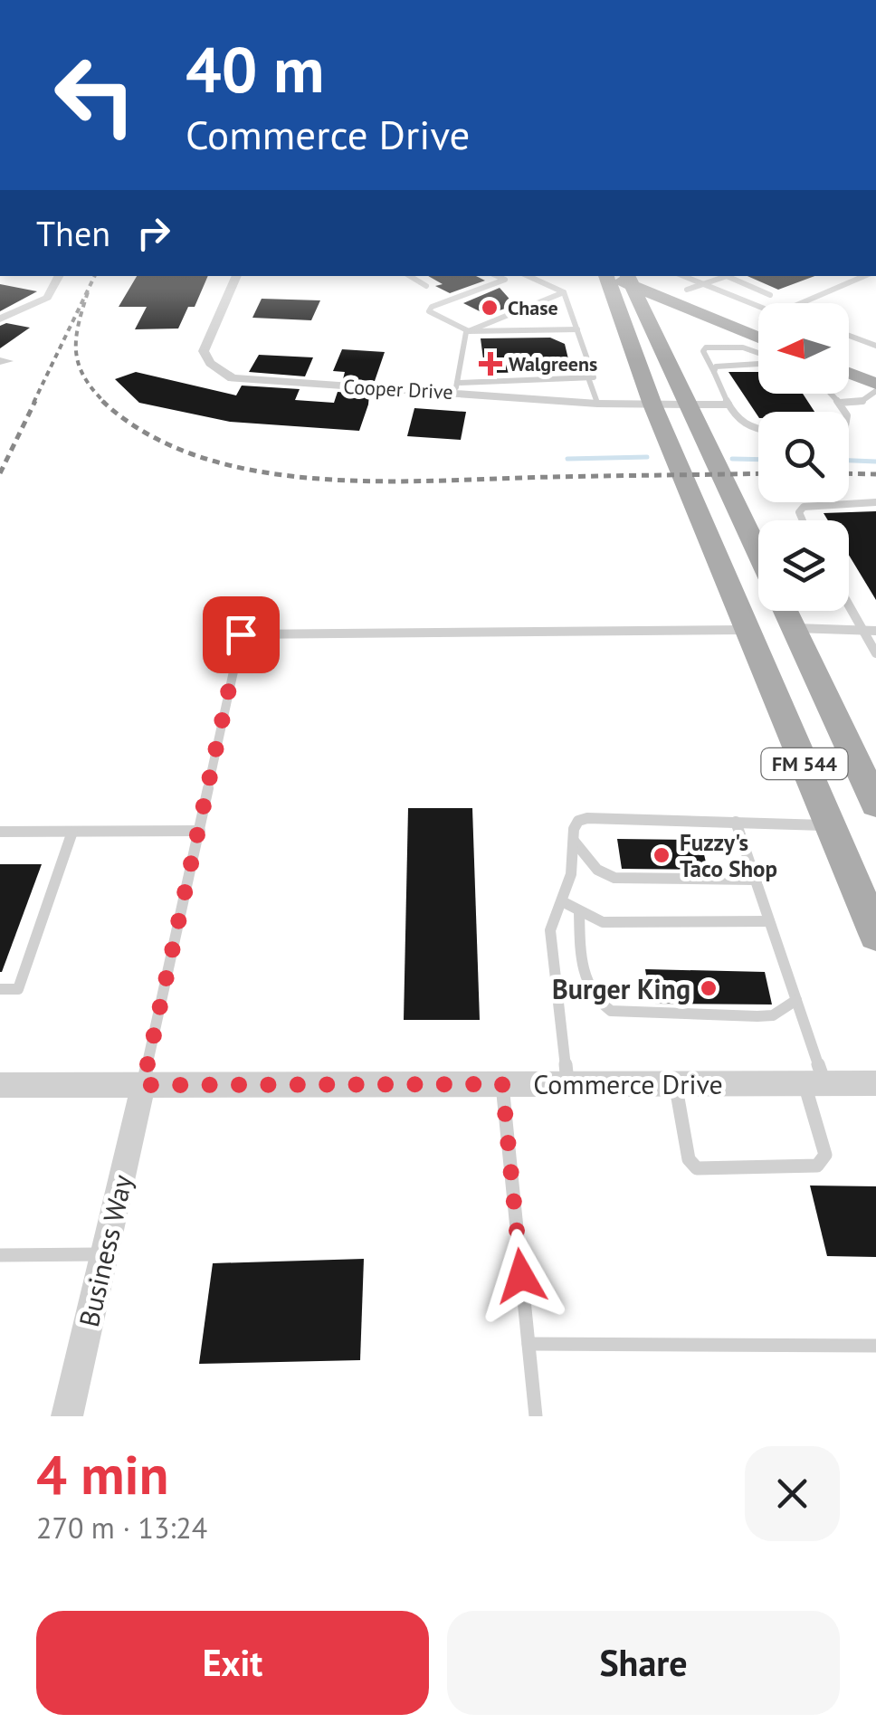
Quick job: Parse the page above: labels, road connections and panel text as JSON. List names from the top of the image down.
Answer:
{
  "streets": {
    "main road": ["FM 544"],
    "street": ["Cooper Drive", "Commerce Drive", "Business Way"]
  },
  "crossings": [
    ["Cooper Drive", "FM 544"],
    ["Commerce Drive", "Business Way"]
  ],
  "places": {
    "other": ["Chase", "Fuzzy's Taco Shop", "Burger King"],
    "health": ["Walgreens"]
  },
  "north": "left",
  "page": {
    "turn": ["40 m", "Commerce Drive"],
    "then": "Then",
    "heading": ["4 min", "270 m · 13:24"],
    "buttons": ["Exit", "Share"]
  }
}
